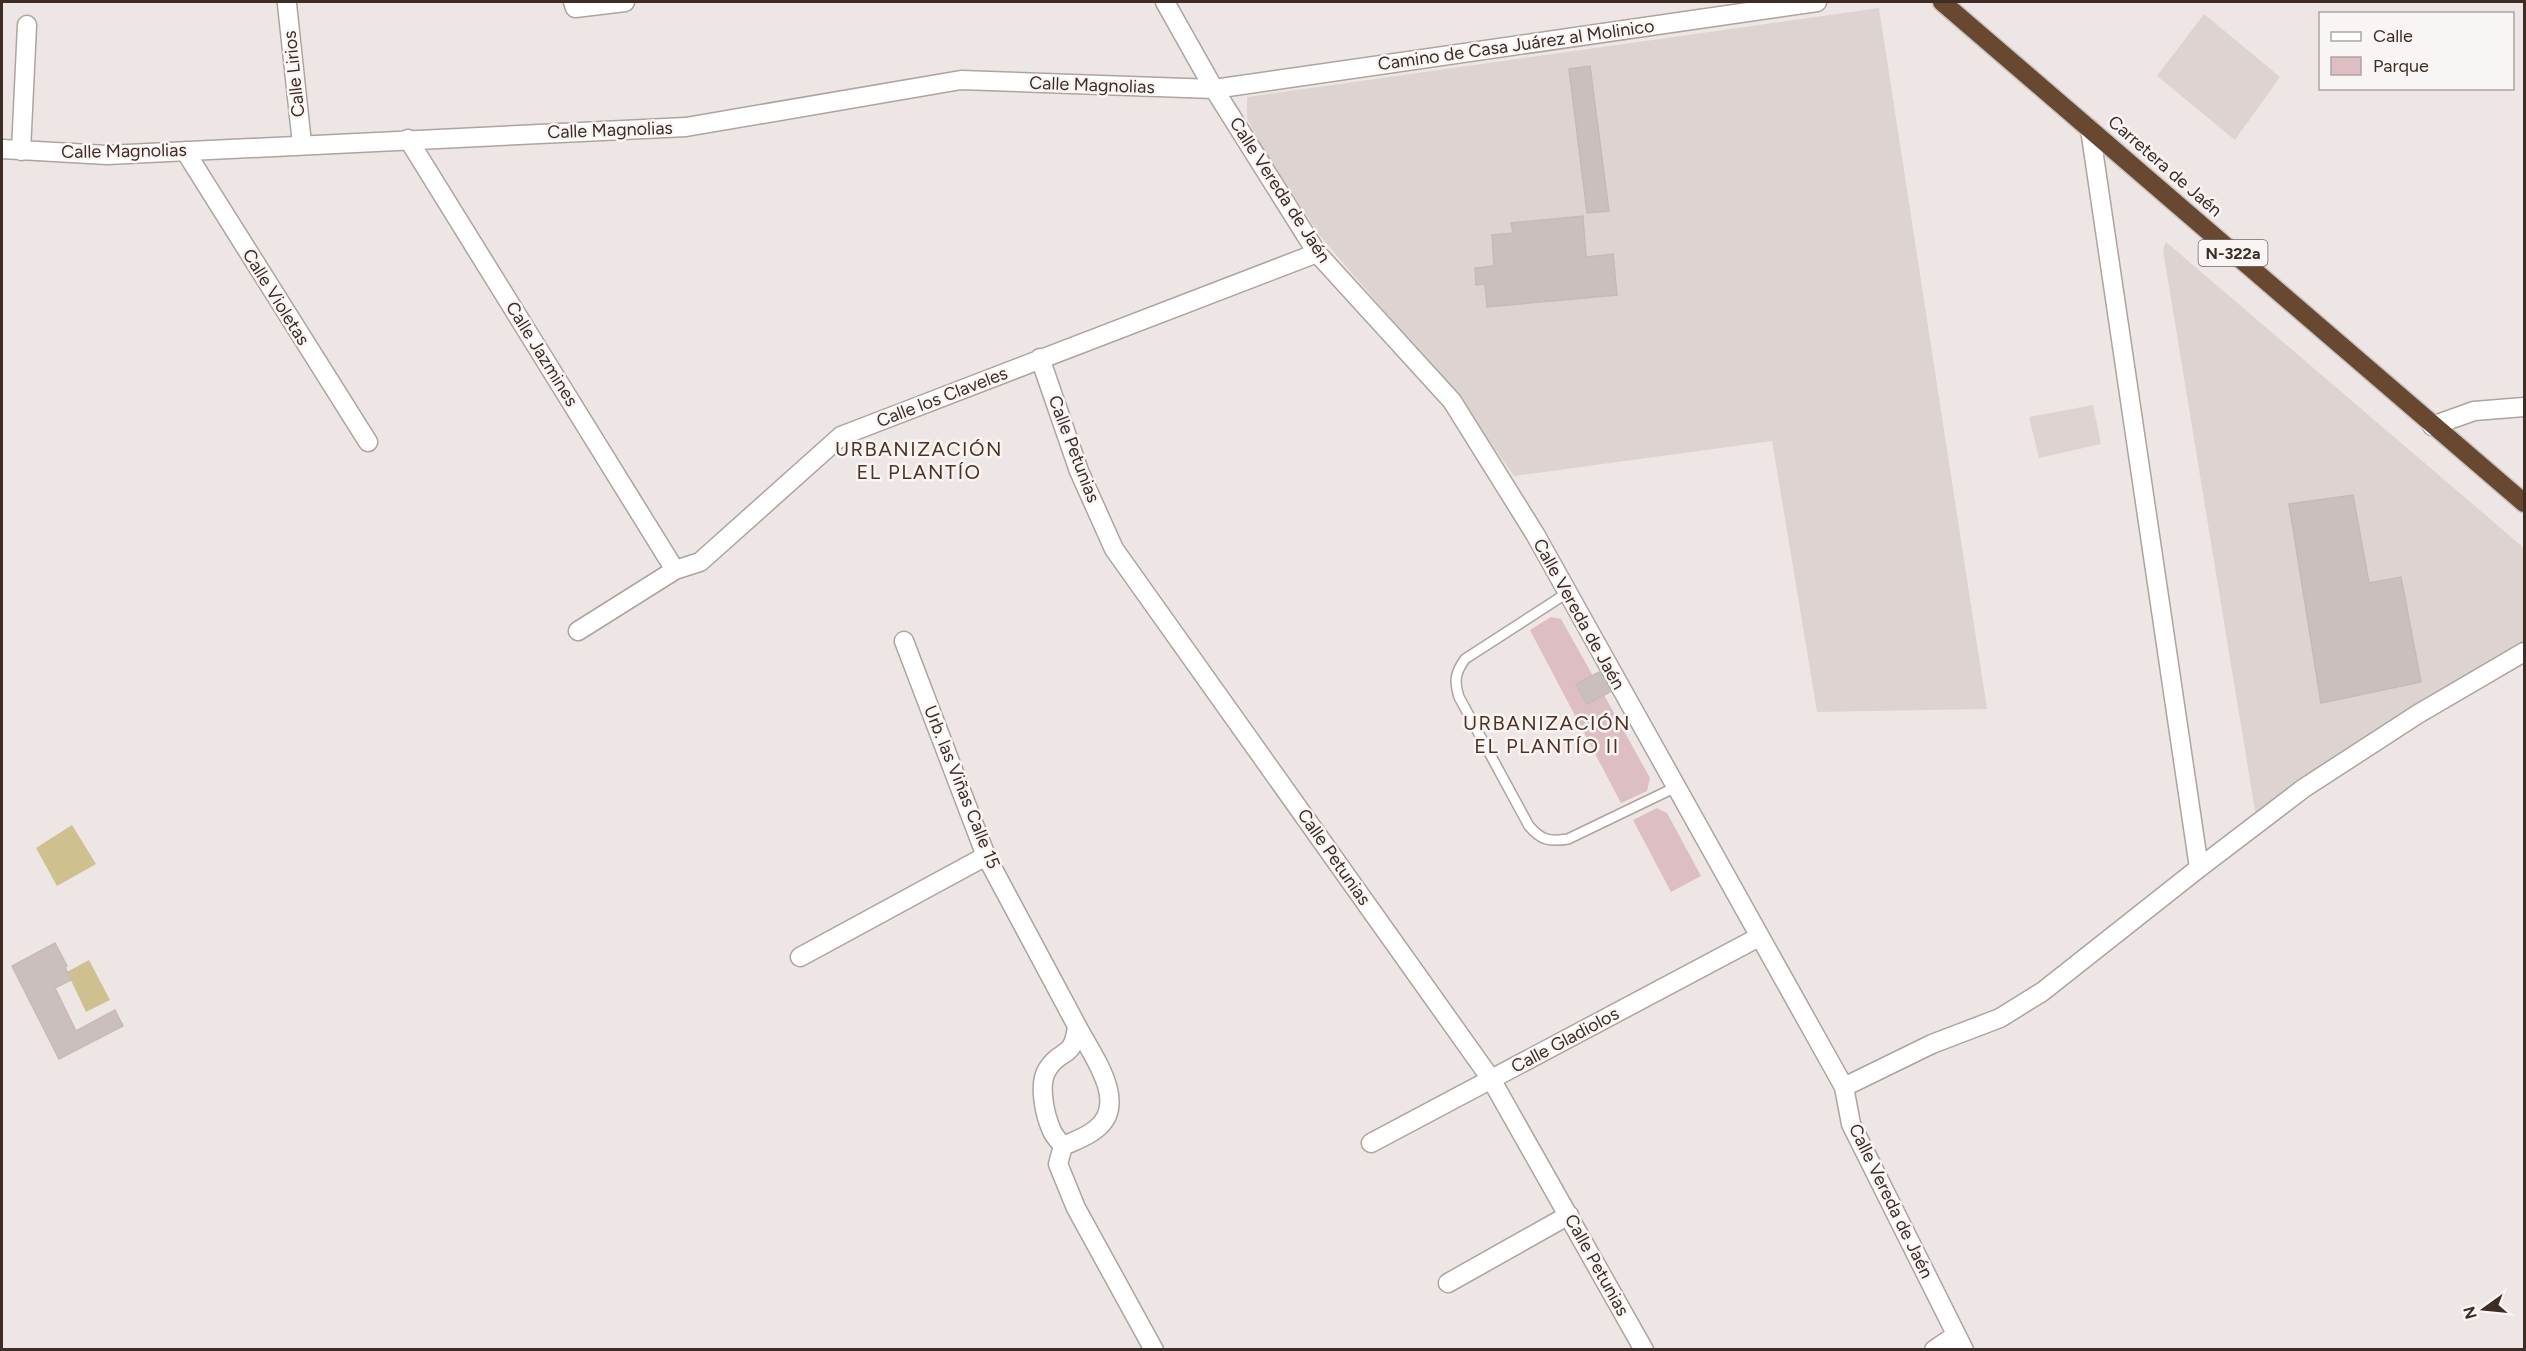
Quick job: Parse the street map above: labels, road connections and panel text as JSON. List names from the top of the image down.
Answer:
{
  "streets": {
    "highway": ["Carretera de Jaén", "N-322a"],
    "street": [
      "Camino de Casa Juárez al Molinico",
      "Calle Lirios",
      "Calle Magnolias",
      "Calle Vereda de Jaén",
      "Calle Violetas",
      "Calle Jazmines",
      "Calle los Claveles",
      "Calle Petunias",
      "Urb. las Viñas Calle 15",
      "Calle Gladiolos"
    ]
  },
  "crossings": [
    ["Camino de Casa Juárez al Molinico", "Calle Magnolias"],
    ["Camino de Casa Juárez al Molinico", "Calle Vereda de Jaén"],
    ["Calle Lirios", "Calle Magnolias"],
    ["Calle Magnolias", "Calle Vereda de Jaén"],
    ["Calle Magnolias", "Calle Violetas"],
    ["Calle Magnolias", "Calle Jazmines"],
    ["Calle Vereda de Jaén", "Calle los Claveles"],
    ["Calle Vereda de Jaén", "Calle Gladiolos"],
    ["Calle Jazmines", "Calle los Claveles"],
    ["Calle los Claveles", "Calle Petunias"],
    ["Calle Petunias", "Calle Gladiolos"]
  ],
  "districts": ["URBANIZACIÓN EL PLANTÍO", "URBANIZACIÓN EL PLANTÍO II"],
  "legend": ["Calle", "Parque"],
  "north": "left"
}
